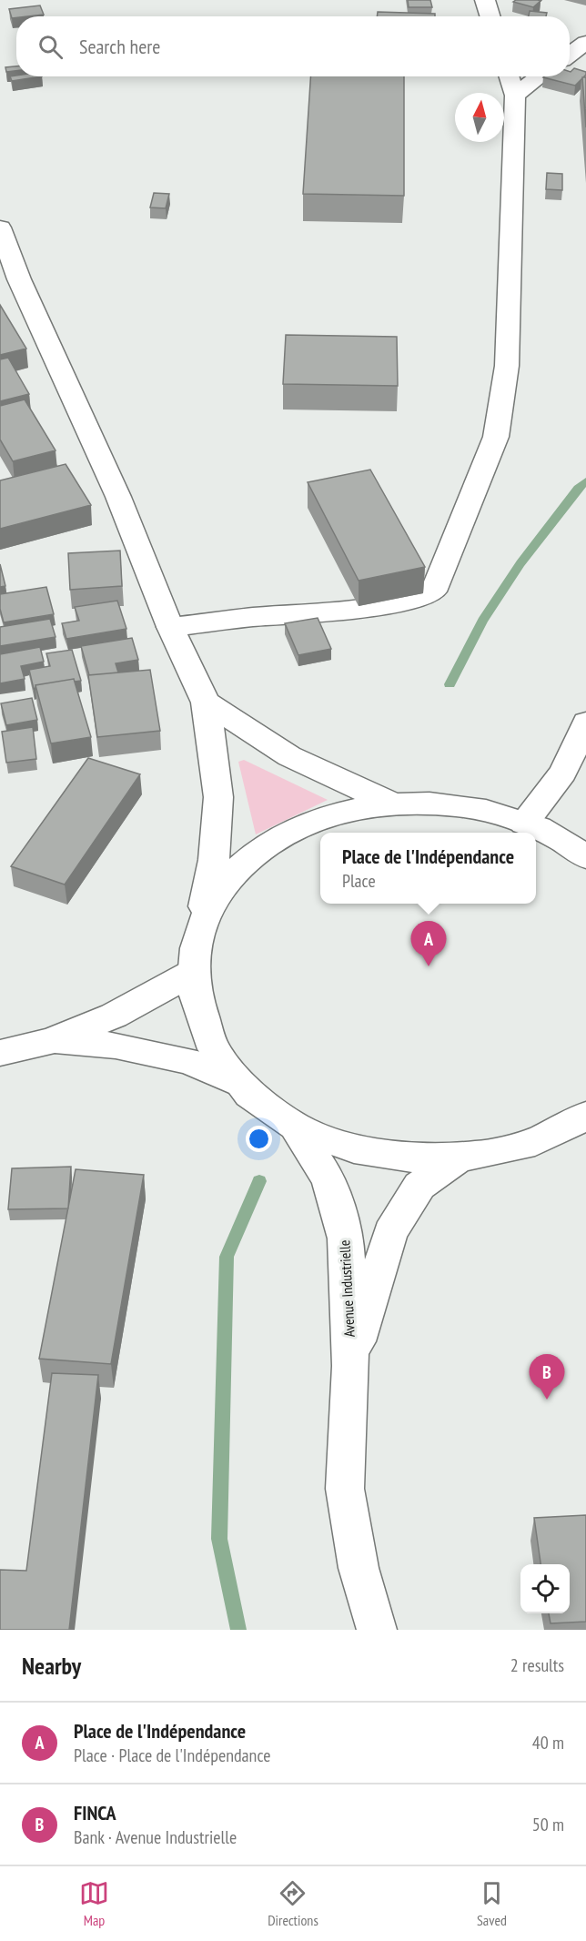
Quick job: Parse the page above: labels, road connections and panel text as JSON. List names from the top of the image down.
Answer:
{
  "streets": {
    "main road": ["Avenue Industrielle"]
  },
  "north": "top",
  "page": {
    "search": "Search here",
    "popup": ["Place de l'Indépendance", "Place"],
    "pins": ["A", "B"],
    "heading": ["Nearby", "2 results"],
    "list": [
      {
        "mark": "A",
        "name": "Place de l'Indépendance",
        "note": "Place · Place de l'Indépendance",
        "value": "40 m"
      },
      {
        "mark": "B",
        "name": "FINCA",
        "note": "Bank · Avenue Industrielle",
        "value": "50 m"
      }
    ],
    "nav": ["Map", "Directions", "Saved"]
  }
}
